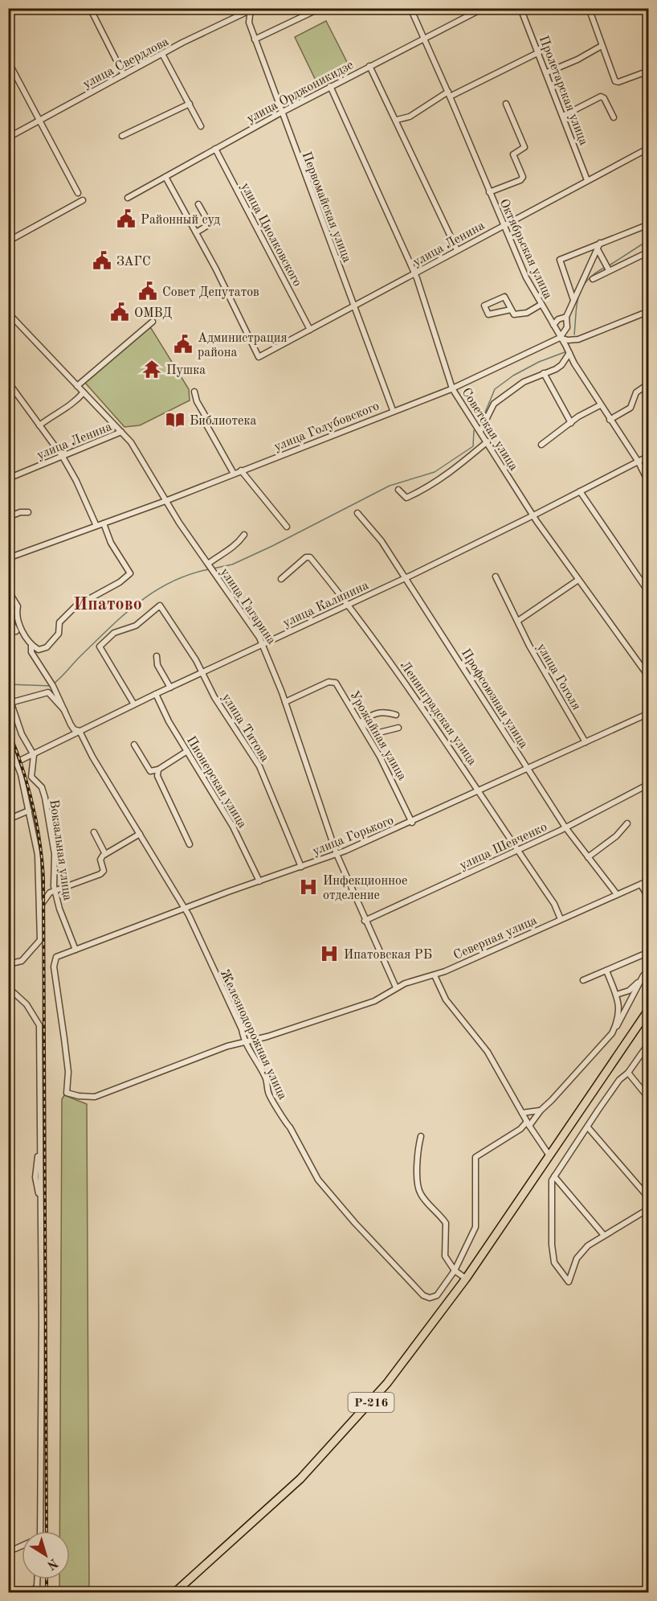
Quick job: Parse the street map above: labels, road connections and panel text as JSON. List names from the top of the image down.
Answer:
{
  "streets": {
    "highway": ["Р-216"],
    "street": [
      "улица Свердлова",
      "Пролетарская улица",
      "улица Орджоникидзе",
      "Первомайская улица",
      "улица Циолковского",
      "улица Ленина",
      "Октябрьская улица",
      "улица Голубовского",
      "Советская улица",
      "улица Калинина",
      "улица Гагарина",
      "улица Гоголя",
      "Профсоюзная улица",
      "Ленинградская улица",
      "улица Титова",
      "Урожайная улица",
      "Пионерская улица",
      "улица Горького",
      "улица Шевченко",
      "Вокзальная улица",
      "Северная улица",
      "Железнодорожная улица"
    ]
  },
  "crossings": [
    ["улица Свердлова", "Первомайская улица"],
    ["Пролетарская улица", "улица Ленина"],
    ["улица Орджоникидзе", "Первомайская улица"],
    ["улица Орджоникидзе", "улица Циолковского"],
    ["улица Орджоникидзе", "Октябрьская улица"],
    ["улица Орджоникидзе", "Советская улица"],
    ["Первомайская улица", "улица Ленина"],
    ["Первомайская улица", "улица Голубовского"],
    ["улица Циолковского", "улица Ленина"],
    ["улица Ленина", "Октябрьская улица"],
    ["улица Ленина", "Советская улица"],
    ["улица Ленина", "улица Гагарина"],
    ["Октябрьская улица", "улица Голубовского"],
    ["Октябрьская улица", "улица Калинина"],
    ["улица Голубовского", "Советская улица"],
    ["улица Голубовского", "улица Гагарина"],
    ["Советская улица", "улица Калинина"],
    ["улица Калинина", "улица Гагарина"],
    ["улица Калинина", "Профсоюзная улица"],
    ["улица Калинина", "Ленинградская улица"],
    ["улица Калинина", "улица Титова"],
    ["улица Калинина", "Пионерская улица"],
    ["улица Калинина", "Вокзальная улица"],
    ["улица Калинина", "Железнодорожная улица"],
    ["улица Гагарина", "Урожайная улица"],
    ["улица Гагарина", "улица Горького"],
    ["улица Гагарина", "улица Шевченко"],
    ["улица Гагарина", "Северная улица"],
    ["улица Гоголя", "улица Горького"],
    ["Профсоюзная улица", "улица Горького"],
    ["Профсоюзная улица", "улица Шевченко"],
    ["Профсоюзная улица", "Северная улица"],
    ["Ленинградская улица", "улица Горького"],
    ["Ленинградская улица", "улица Шевченко"],
    ["Ленинградская улица", "Северная улица"],
    ["улица Титова", "улица Горького"],
    ["Урожайная улица", "улица Горького"],
    ["Пионерская улица", "улица Горького"],
    ["улица Горького", "Вокзальная улица"],
    ["улица Горького", "Северная улица"],
    ["улица Горького", "Железнодорожная улица"],
    ["Северная улица", "Железнодорожная улица"]
  ],
  "districts": ["Ипатово"],
  "places": {
    "public building": [
      "Районный суд",
      "ЗАГС",
      "Совет Депутатов",
      "ОМВД",
      "Администрация района"
    ],
    "temple": ["Пушка"],
    "library": ["Библиотека"],
    "hospital": ["Инфекционное отделение", "Ипатовская РБ"]
  },
  "north": "bottom right"
}
